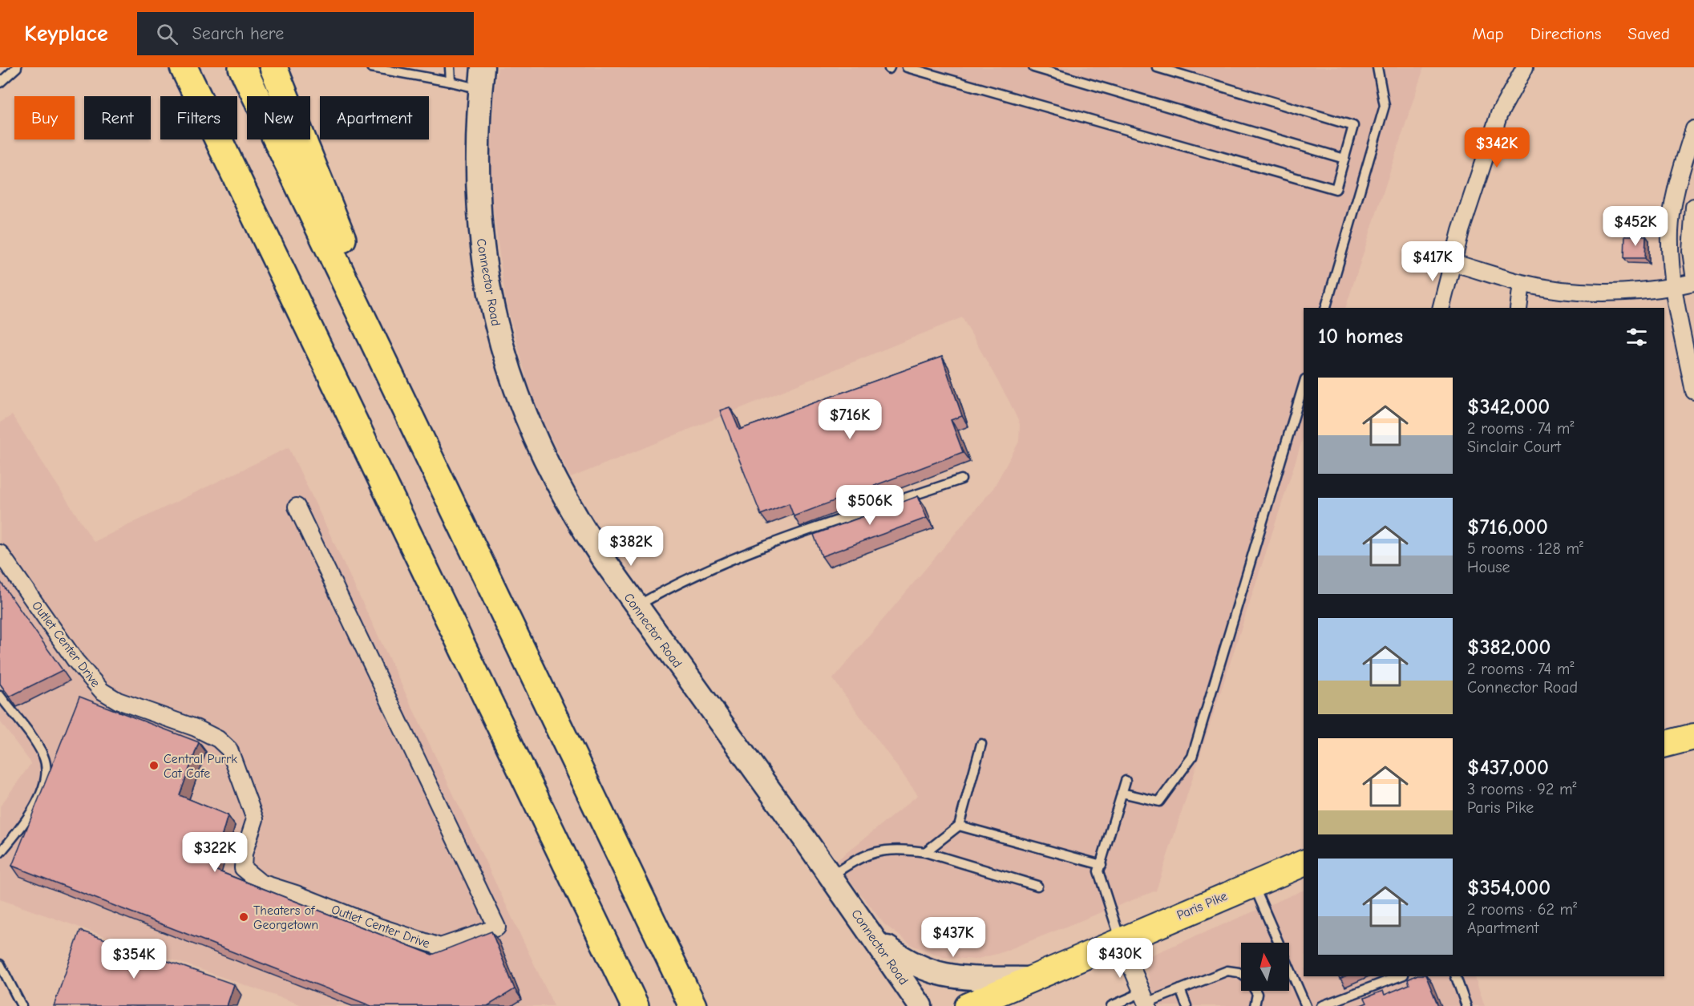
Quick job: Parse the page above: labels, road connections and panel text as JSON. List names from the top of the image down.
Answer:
{
  "streets": {
    "main road": ["Connector Road", "Paris Pike"],
    "street": ["Outlet Center Drive"]
  },
  "places": ["Central Purrk Cat Cafe", "Theaters of Georgetown"],
  "north": "top",
  "page": {
    "header": "Keyplace",
    "search": "Search here",
    "nav": ["Map", "Directions", "Saved"],
    "chip": [
      "Buy",
      "Rent",
      "Filters",
      "New",
      "Apartment"
    ],
    "price": [
      "$342K",
      "$452K",
      "$417K",
      "$716K",
      "$506K",
      "$382K",
      "$322K",
      "$437K",
      "$430K",
      "$354K"
    ],
    "heading": "10 homes",
    "list": [
      {
        "name": "$342,000",
        "note": "2 rooms · 74 m² · Sinclair Court"
      },
      {
        "name": "$716,000",
        "note": "5 rooms · 128 m² · House"
      },
      {
        "name": "$382,000",
        "note": "2 rooms · 74 m² · Connector Road"
      },
      {
        "name": "$437,000",
        "note": "3 rooms · 92 m² · Paris Pike"
      },
      {
        "name": "$354,000",
        "note": "2 rooms · 62 m² · Apartment"
      }
    ]
  }
}
